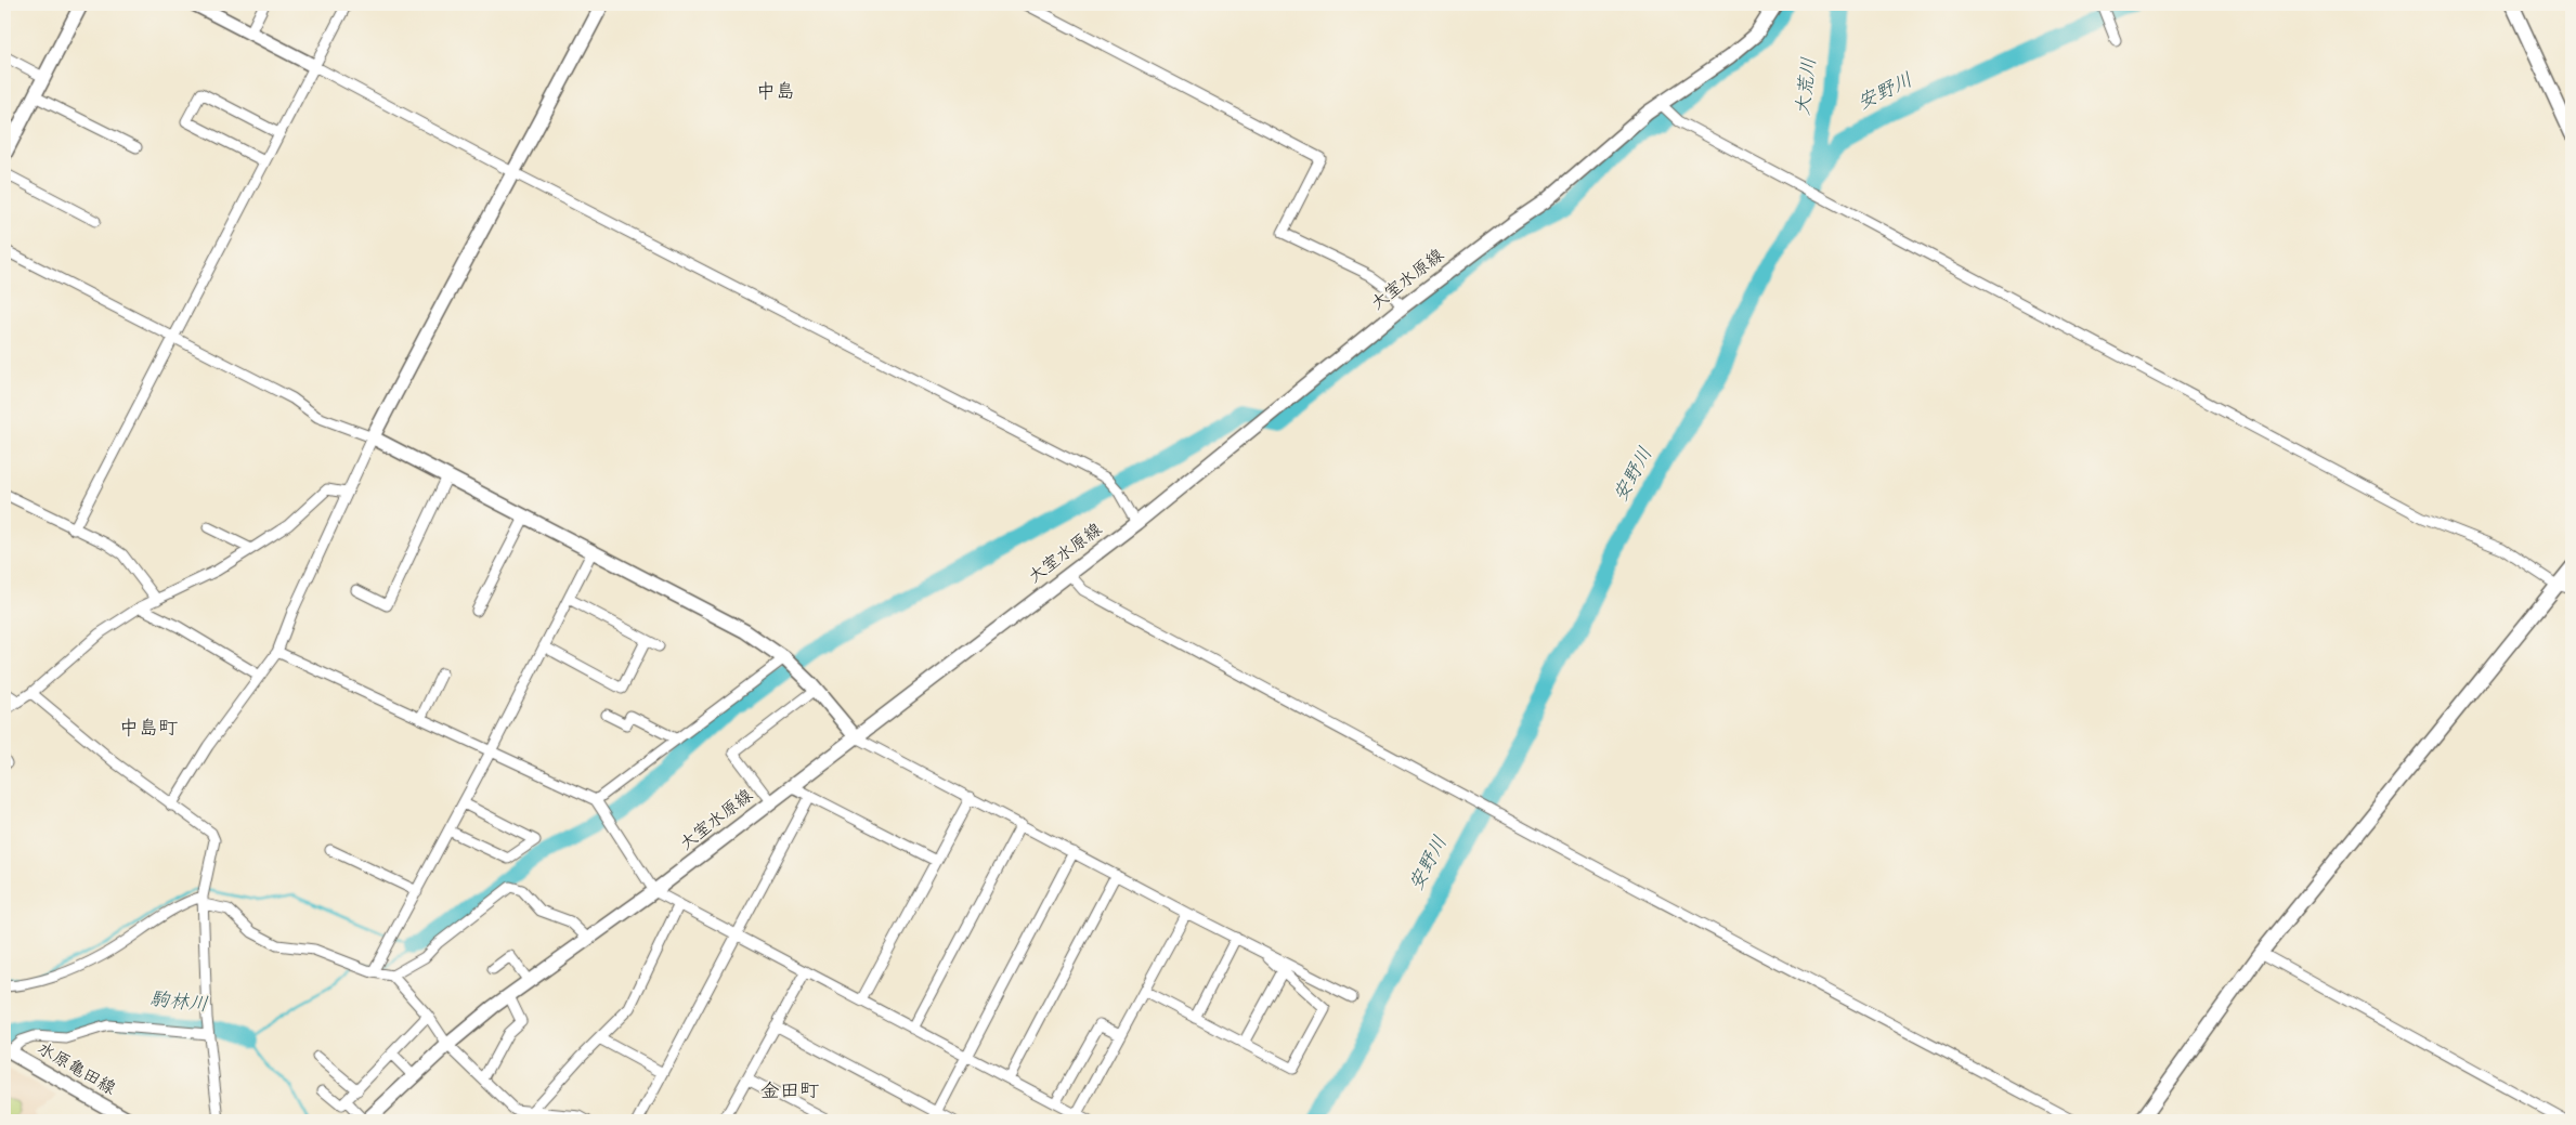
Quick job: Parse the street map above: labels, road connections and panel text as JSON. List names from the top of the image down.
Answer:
{
  "streets": {
    "street": ["大室水原線", "水原亀田線"]
  },
  "districts": ["中島", "中島町", "金田町"],
  "water": ["大荒川", "安野川", "駒林川"]
}
